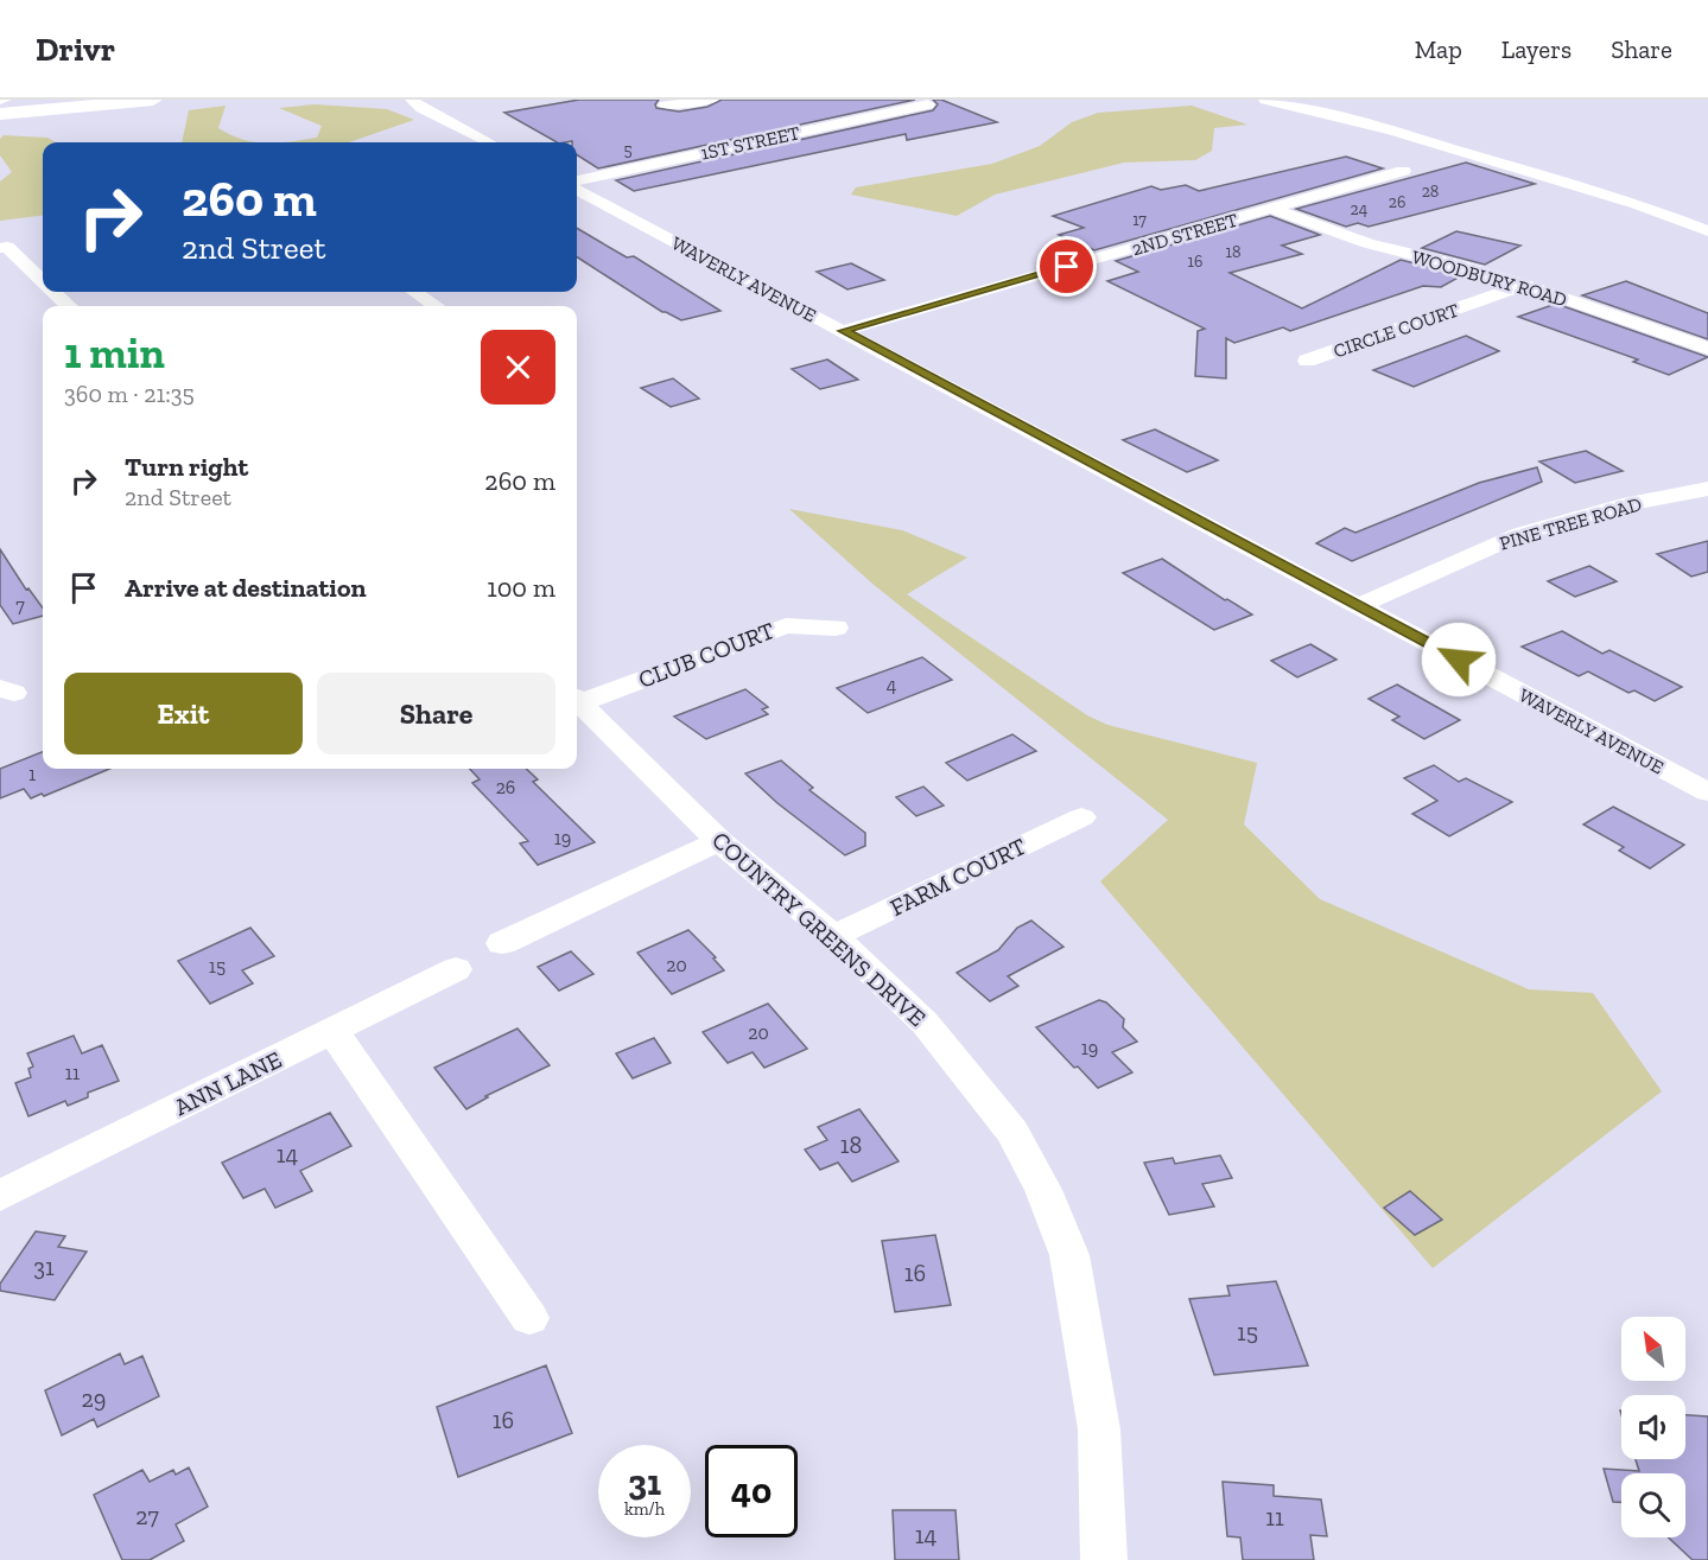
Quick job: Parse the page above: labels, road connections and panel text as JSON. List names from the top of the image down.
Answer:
{
  "streets": {
    "street": [
      "1ST STREET",
      "2ND STREET",
      "WOODBURY ROAD",
      "WAVERLY AVENUE",
      "CIRCLE COURT",
      "PINE TREE ROAD",
      "CLUB COURT",
      "FARM COURT",
      "COUNTRY GREENS DRIVE",
      "ANN LANE"
    ]
  },
  "crossings": [
    ["2ND STREET", "WOODBURY ROAD"],
    ["2ND STREET", "WAVERLY AVENUE"],
    ["WOODBURY ROAD", "CIRCLE COURT"],
    ["WAVERLY AVENUE", "PINE TREE ROAD"],
    ["CLUB COURT", "COUNTRY GREENS DRIVE"],
    ["FARM COURT", "COUNTRY GREENS DRIVE"]
  ],
  "house_numbers": [
    "5",
    "28",
    "26",
    "24",
    "17",
    "18",
    "16",
    "7",
    "4",
    "1",
    "26",
    "19",
    "20",
    "15",
    "20",
    "19",
    "11",
    "18",
    "14",
    "31",
    "16",
    "15",
    "29",
    "16",
    "27",
    "11",
    "14"
  ],
  "north": "top left",
  "page": {
    "header": "Drivr",
    "nav": ["Map", "Layers", "Share"],
    "turn": ["260 m", "2nd Street"],
    "heading": ["1 min", "360 m · 21:35"],
    "list": [
      {
        "name": "Turn right",
        "note": "2nd Street",
        "value": "260 m"
      },
      {
        "name": "Arrive at destination",
        "value": "100 m"
      }
    ],
    "buttons": ["Exit", "Share"],
    "speed": "31 km/h",
    "limit": "40"
  }
}
